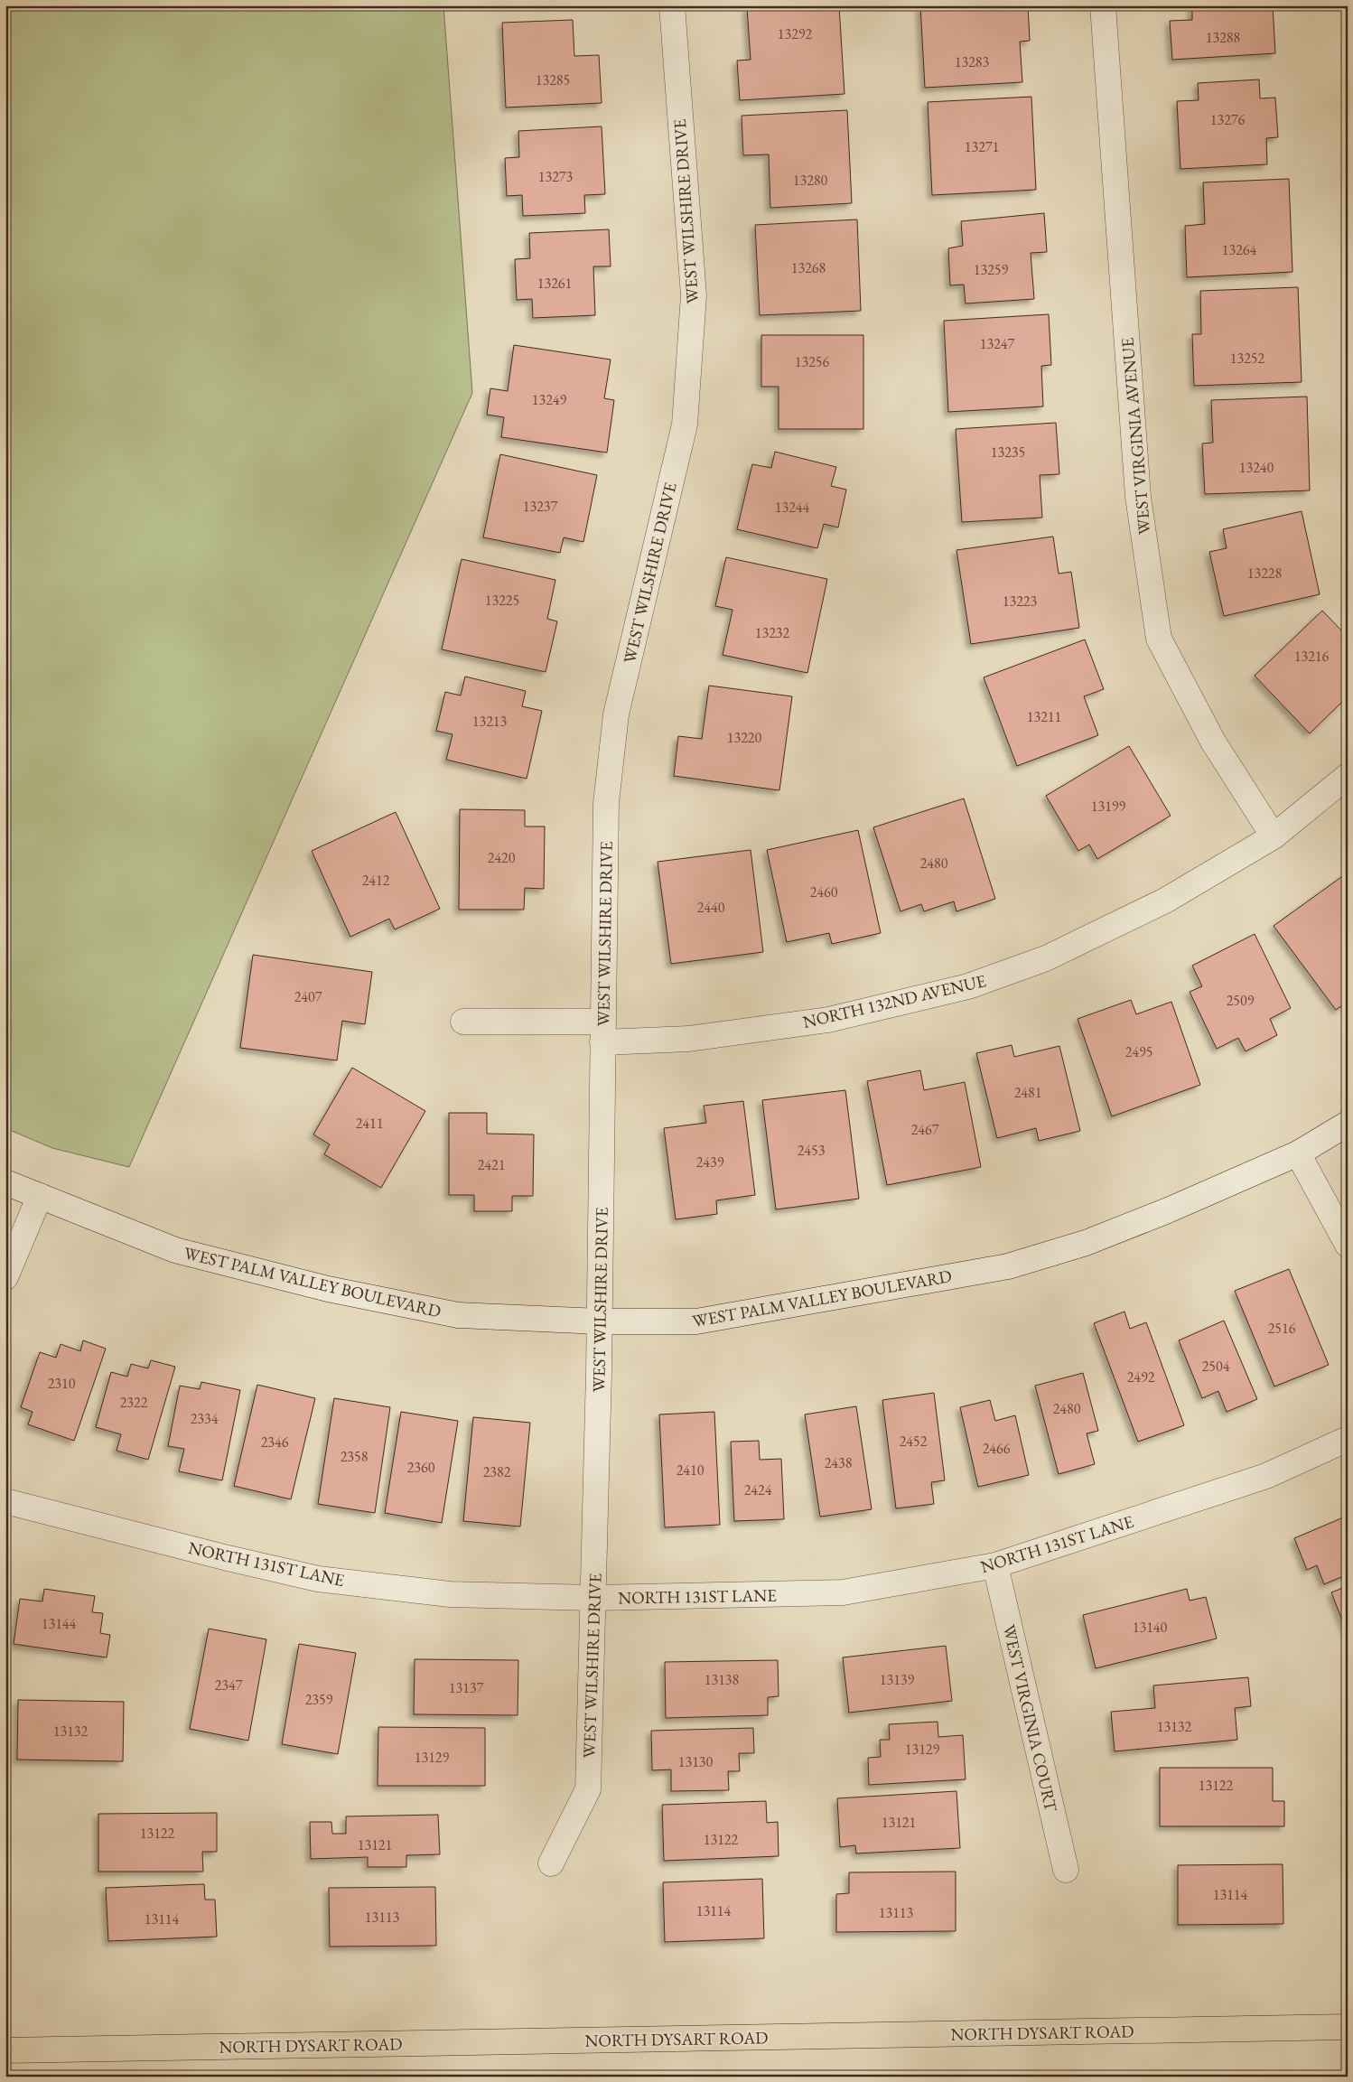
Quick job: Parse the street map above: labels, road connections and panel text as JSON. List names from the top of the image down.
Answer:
{
  "streets": {
    "main road": ["NORTH DYSART ROAD"],
    "street": [
      "WEST WILSHIRE DRIVE",
      "WEST VIRGINIA AVENUE",
      "NORTH 132ND AVENUE",
      "WEST PALM VALLEY BOULEVARD",
      "NORTH 131ST LANE",
      "WEST VIRGINIA COURT"
    ]
  },
  "crossings": [
    ["WEST WILSHIRE DRIVE", "NORTH 132ND AVENUE"],
    ["WEST WILSHIRE DRIVE", "WEST PALM VALLEY BOULEVARD"],
    ["WEST WILSHIRE DRIVE", "NORTH 131ST LANE"],
    ["WEST VIRGINIA AVENUE", "NORTH 132ND AVENUE"],
    ["NORTH 131ST LANE", "WEST VIRGINIA COURT"]
  ],
  "house_numbers": [
    "13292",
    "13288",
    "13283",
    "13285",
    "13276",
    "13271",
    "13273",
    "13280",
    "13264",
    "13268",
    "13259",
    "13261",
    "13247",
    "13252",
    "13256",
    "13249",
    "13235",
    "13240",
    "13237",
    "13244",
    "13228",
    "13225",
    "13223",
    "13232",
    "13216",
    "13211",
    "13213",
    "13220",
    "13199",
    "2420",
    "2480",
    "2412",
    "2460",
    "2440",
    "2407",
    "2509",
    "2495",
    "2481",
    "2411",
    "2467",
    "2453",
    "2439",
    "2421",
    "2516",
    "2504",
    "2492",
    "2310",
    "2322",
    "2480",
    "2334",
    "2452",
    "2346",
    "2466",
    "2358",
    "2438",
    "2360",
    "2410",
    "2382",
    "2424",
    "13144",
    "13140",
    "13138",
    "13139",
    "2347",
    "13137",
    "2359",
    "13132",
    "13132",
    "13129",
    "13129",
    "13130",
    "13122",
    "13121",
    "13122",
    "13122",
    "13121",
    "13114",
    "13114",
    "13113",
    "13113",
    "13114"
  ]
}
